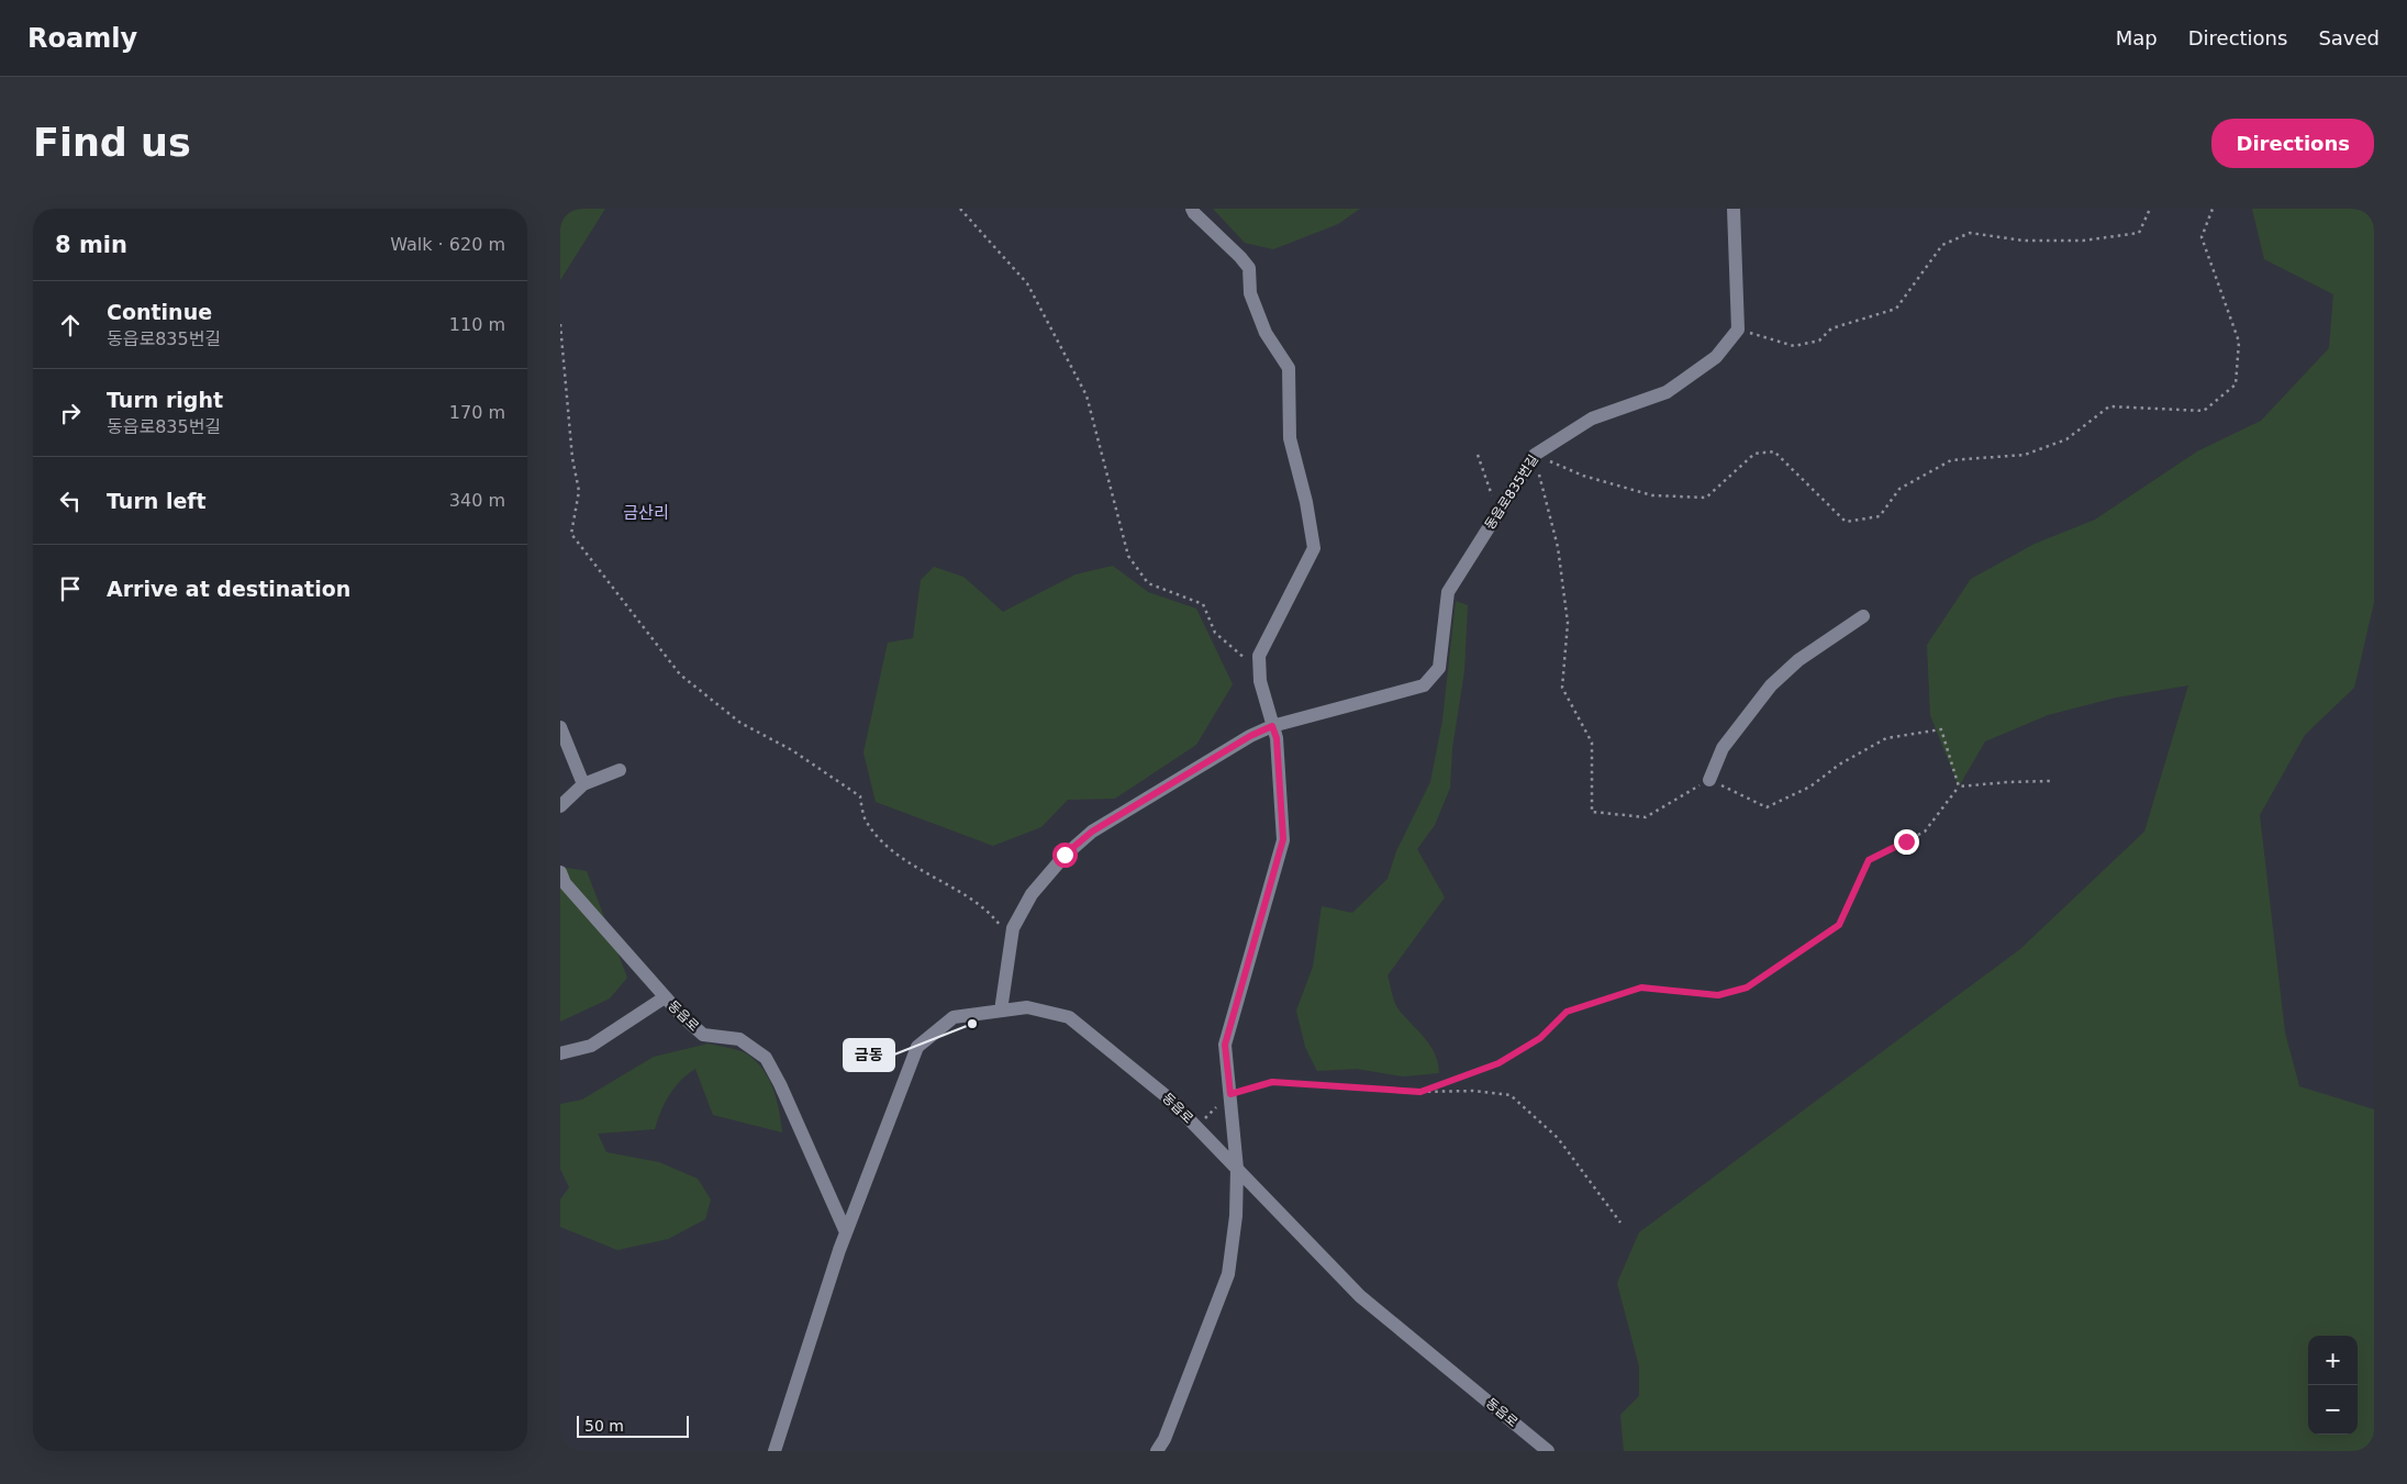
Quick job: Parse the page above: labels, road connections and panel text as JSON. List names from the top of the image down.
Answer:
{
  "streets": {
    "street": ["동읍로835번길", "동읍로"]
  },
  "crossings": [
    ["동읍로835번길", "동읍로"]
  ],
  "districts": ["금산리"],
  "places": ["금동"],
  "scale_bar": "50 m",
  "page": {
    "header": "Roamly",
    "nav": ["Map", "Directions", "Saved"],
    "buttons": "Directions",
    "title": "Find us",
    "heading": ["8 min", "Walk · 620 m"],
    "list": [
      ["Continue", "동읍로835번길", "110 m"],
      ["Turn right", "동읍로835번길", "170 m"],
      ["Turn left", "340 m"],
      "Arrive at destination"
    ],
    "map_buttons": ["+", "−"],
    "scale": "50 m"
  }
}
